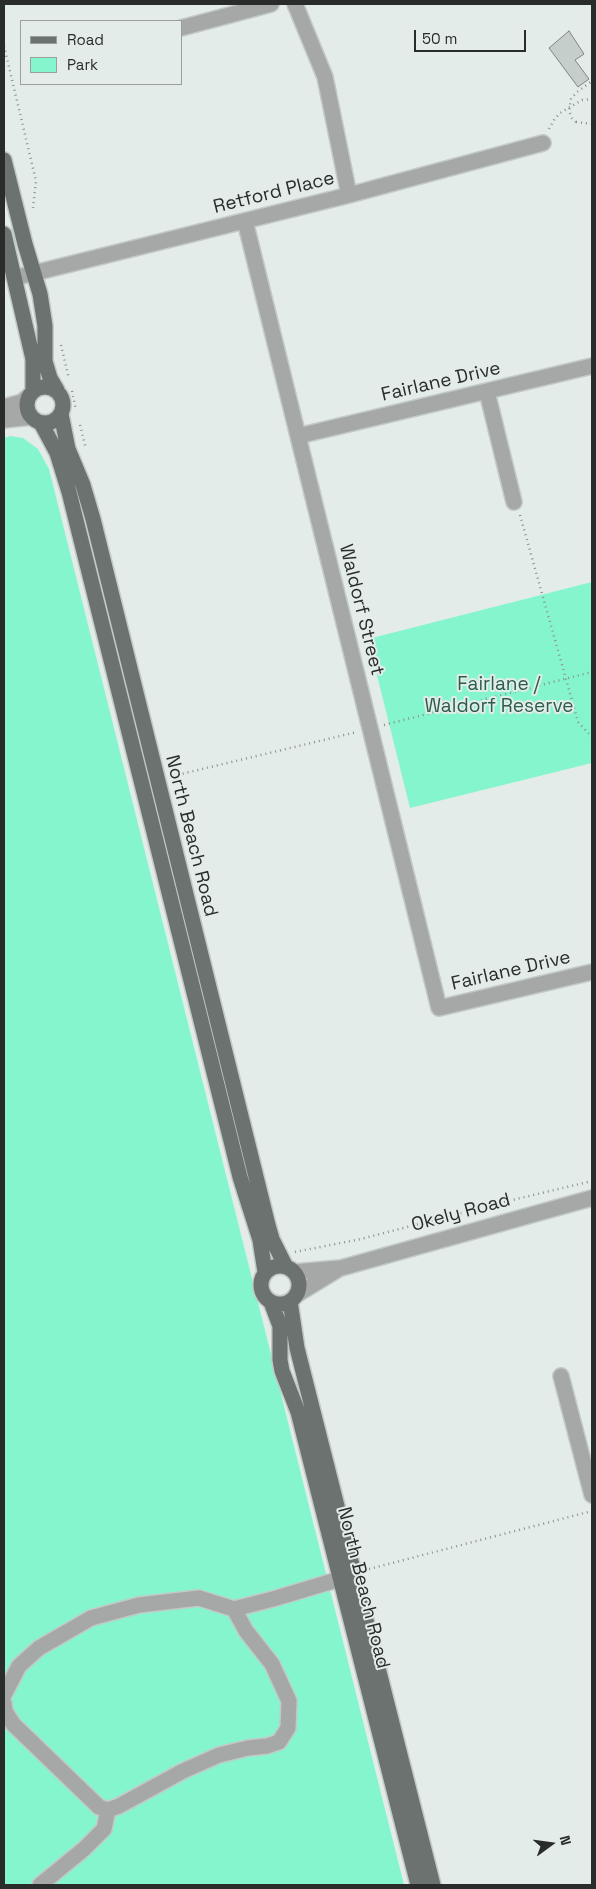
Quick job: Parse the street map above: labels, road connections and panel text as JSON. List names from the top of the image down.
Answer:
{
  "streets": {
    "main road": ["North Beach Road"],
    "street": [
      "Retford Place",
      "Fairlane Drive",
      "Waldorf Street",
      "Okely Road"
    ]
  },
  "crossings": [
    ["Retford Place", "Waldorf Street"],
    ["Fairlane Drive", "Waldorf Street"],
    ["North Beach Road", "Okely Road"]
  ],
  "parks": ["Fairlane / Waldorf Reserve"],
  "legend": ["Road", "Park"],
  "scale_bar": "50 m",
  "north": "right"
}
